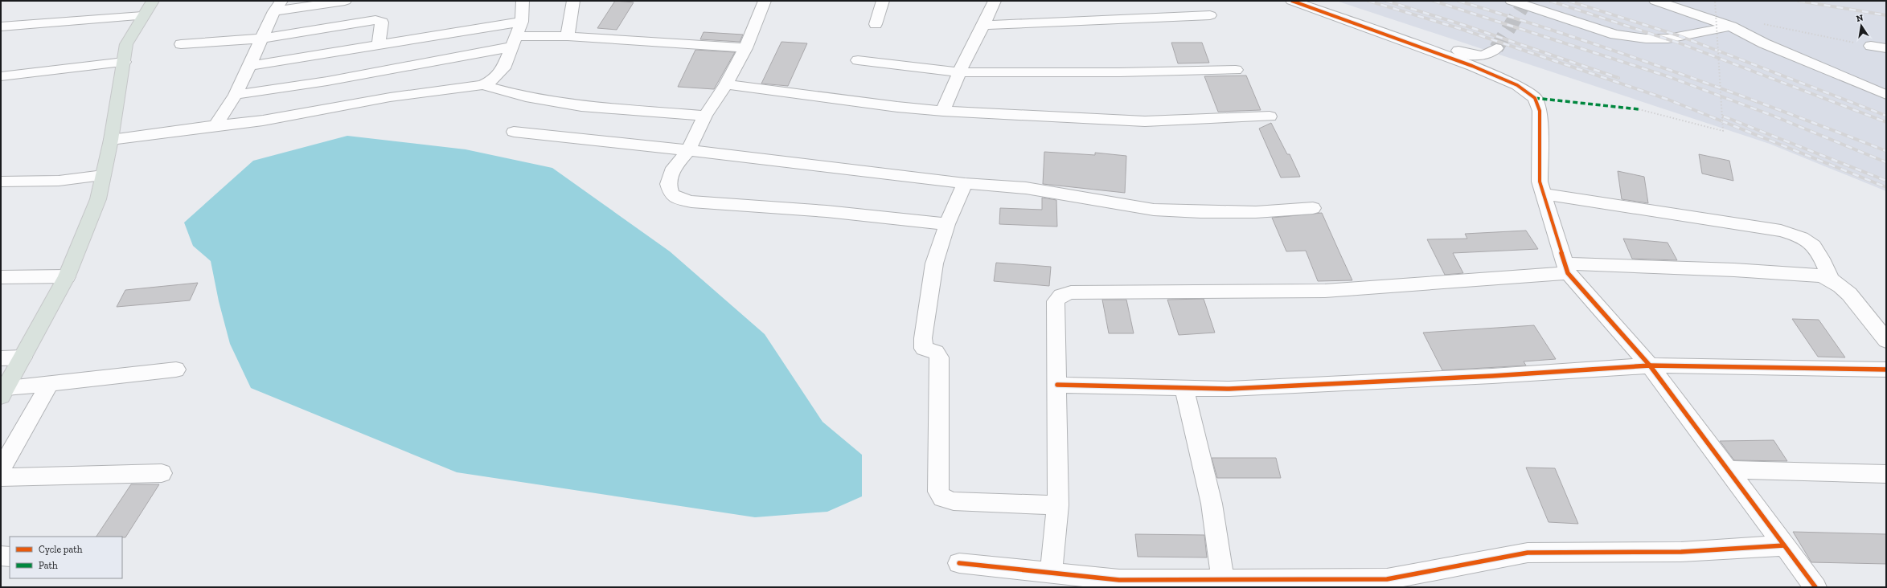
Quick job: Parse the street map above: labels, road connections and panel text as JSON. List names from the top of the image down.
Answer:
{
  "legend": ["Cycle path", "Path"],
  "north": "top"
}
